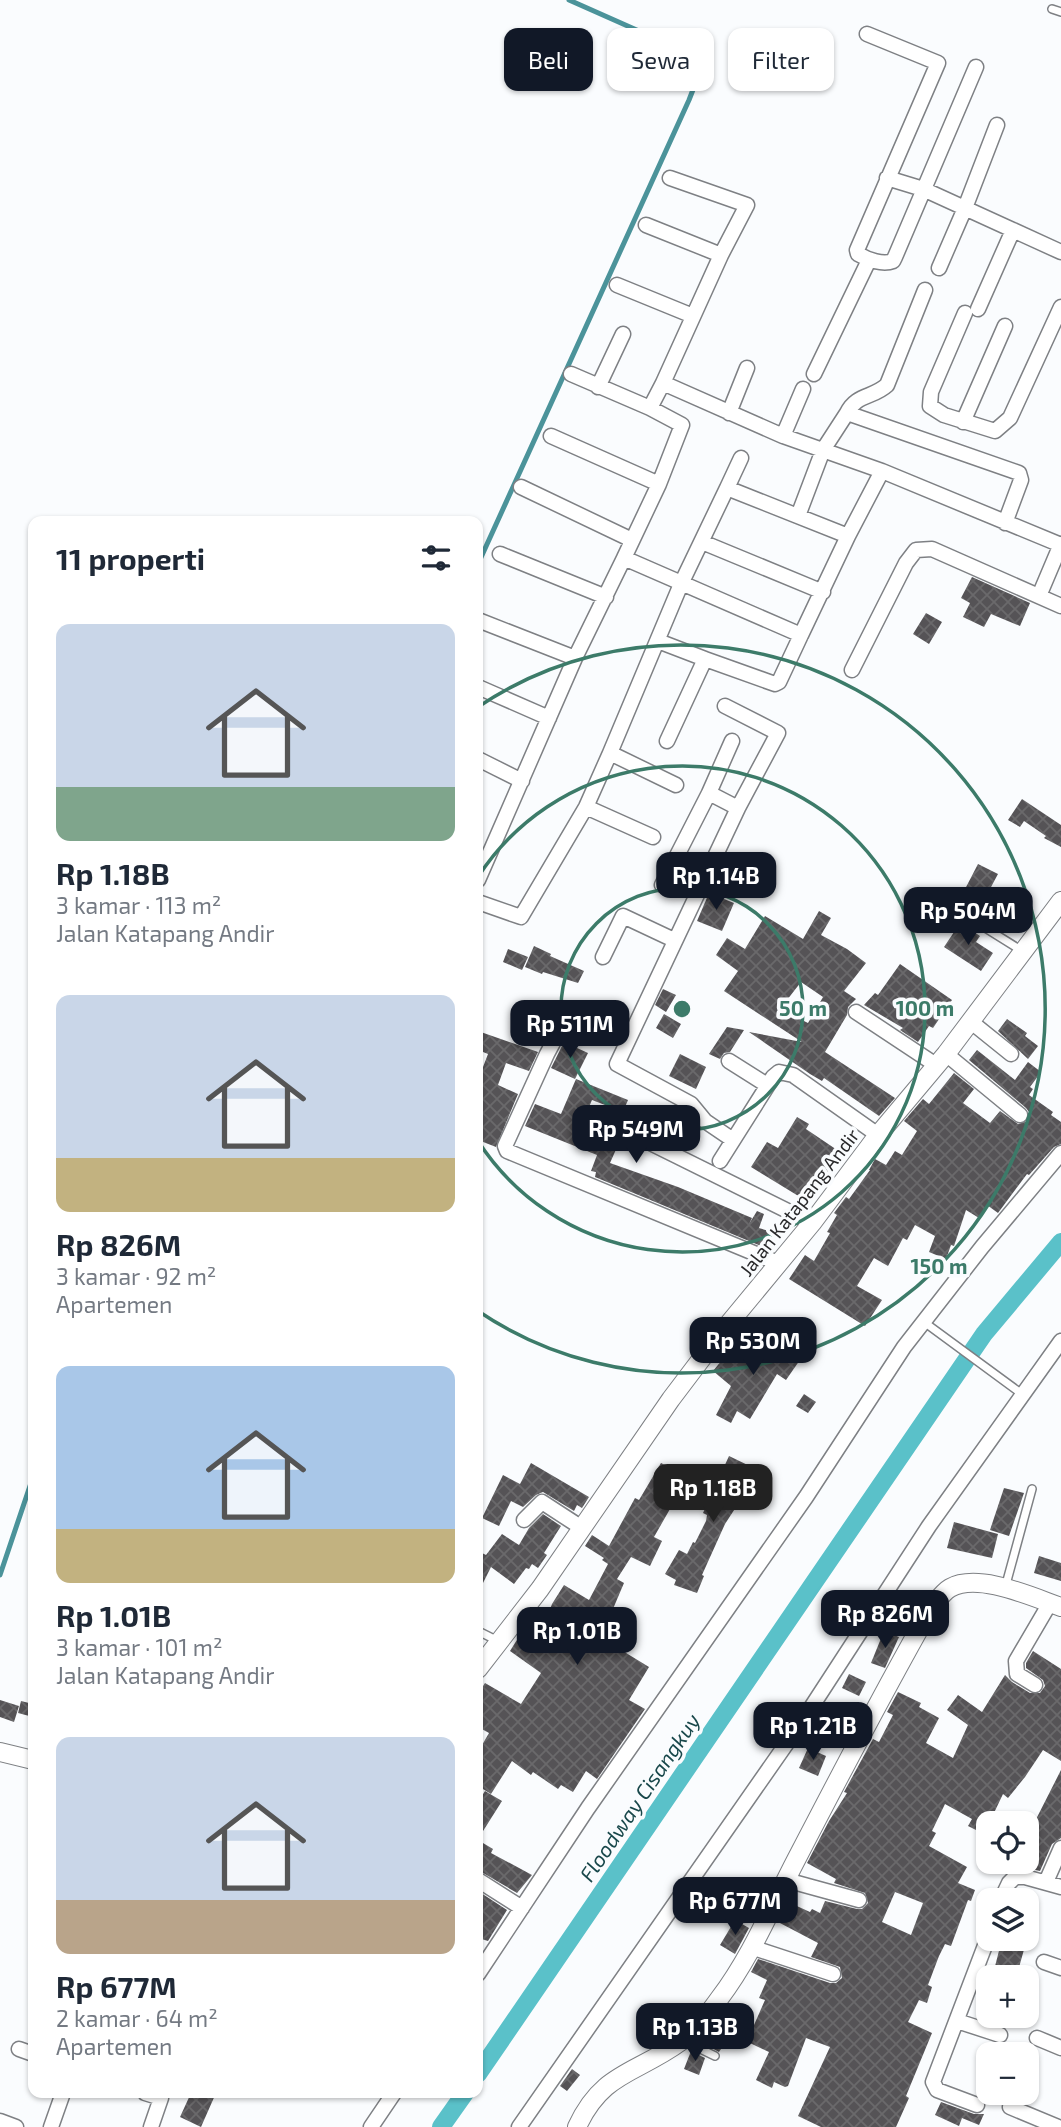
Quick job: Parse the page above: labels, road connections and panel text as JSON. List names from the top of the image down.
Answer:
{
  "streets": {
    "street": ["Jalan Katapang Andir"]
  },
  "water": ["Floodway Cisangkuy"],
  "page": {
    "chip": ["Beli", "Sewa", "Filter"],
    "heading": "11 properti",
    "list": [
      {
        "name": "Rp 1.18B",
        "note": "3 kamar · 113 m² · Jalan Katapang Andir"
      },
      {
        "name": "Rp 826M",
        "note": "3 kamar · 92 m² · Apartemen"
      },
      {
        "name": "Rp 1.01B",
        "note": "3 kamar · 101 m² · Jalan Katapang Andir"
      },
      {
        "name": "Rp 677M",
        "note": "2 kamar · 64 m² · Apartemen"
      }
    ],
    "price": [
      "Rp 1.14B",
      "Rp 504M",
      "Rp 511M",
      "Rp 549M",
      "Rp 530M",
      "Rp 1.18B",
      "Rp 826M",
      "Rp 1.01B",
      "Rp 1.21B",
      "Rp 677M",
      "Rp 1.13B"
    ],
    "map_buttons": ["+", "−"]
  },
  "rings": ["50 m", "100 m", "150 m"]
}
